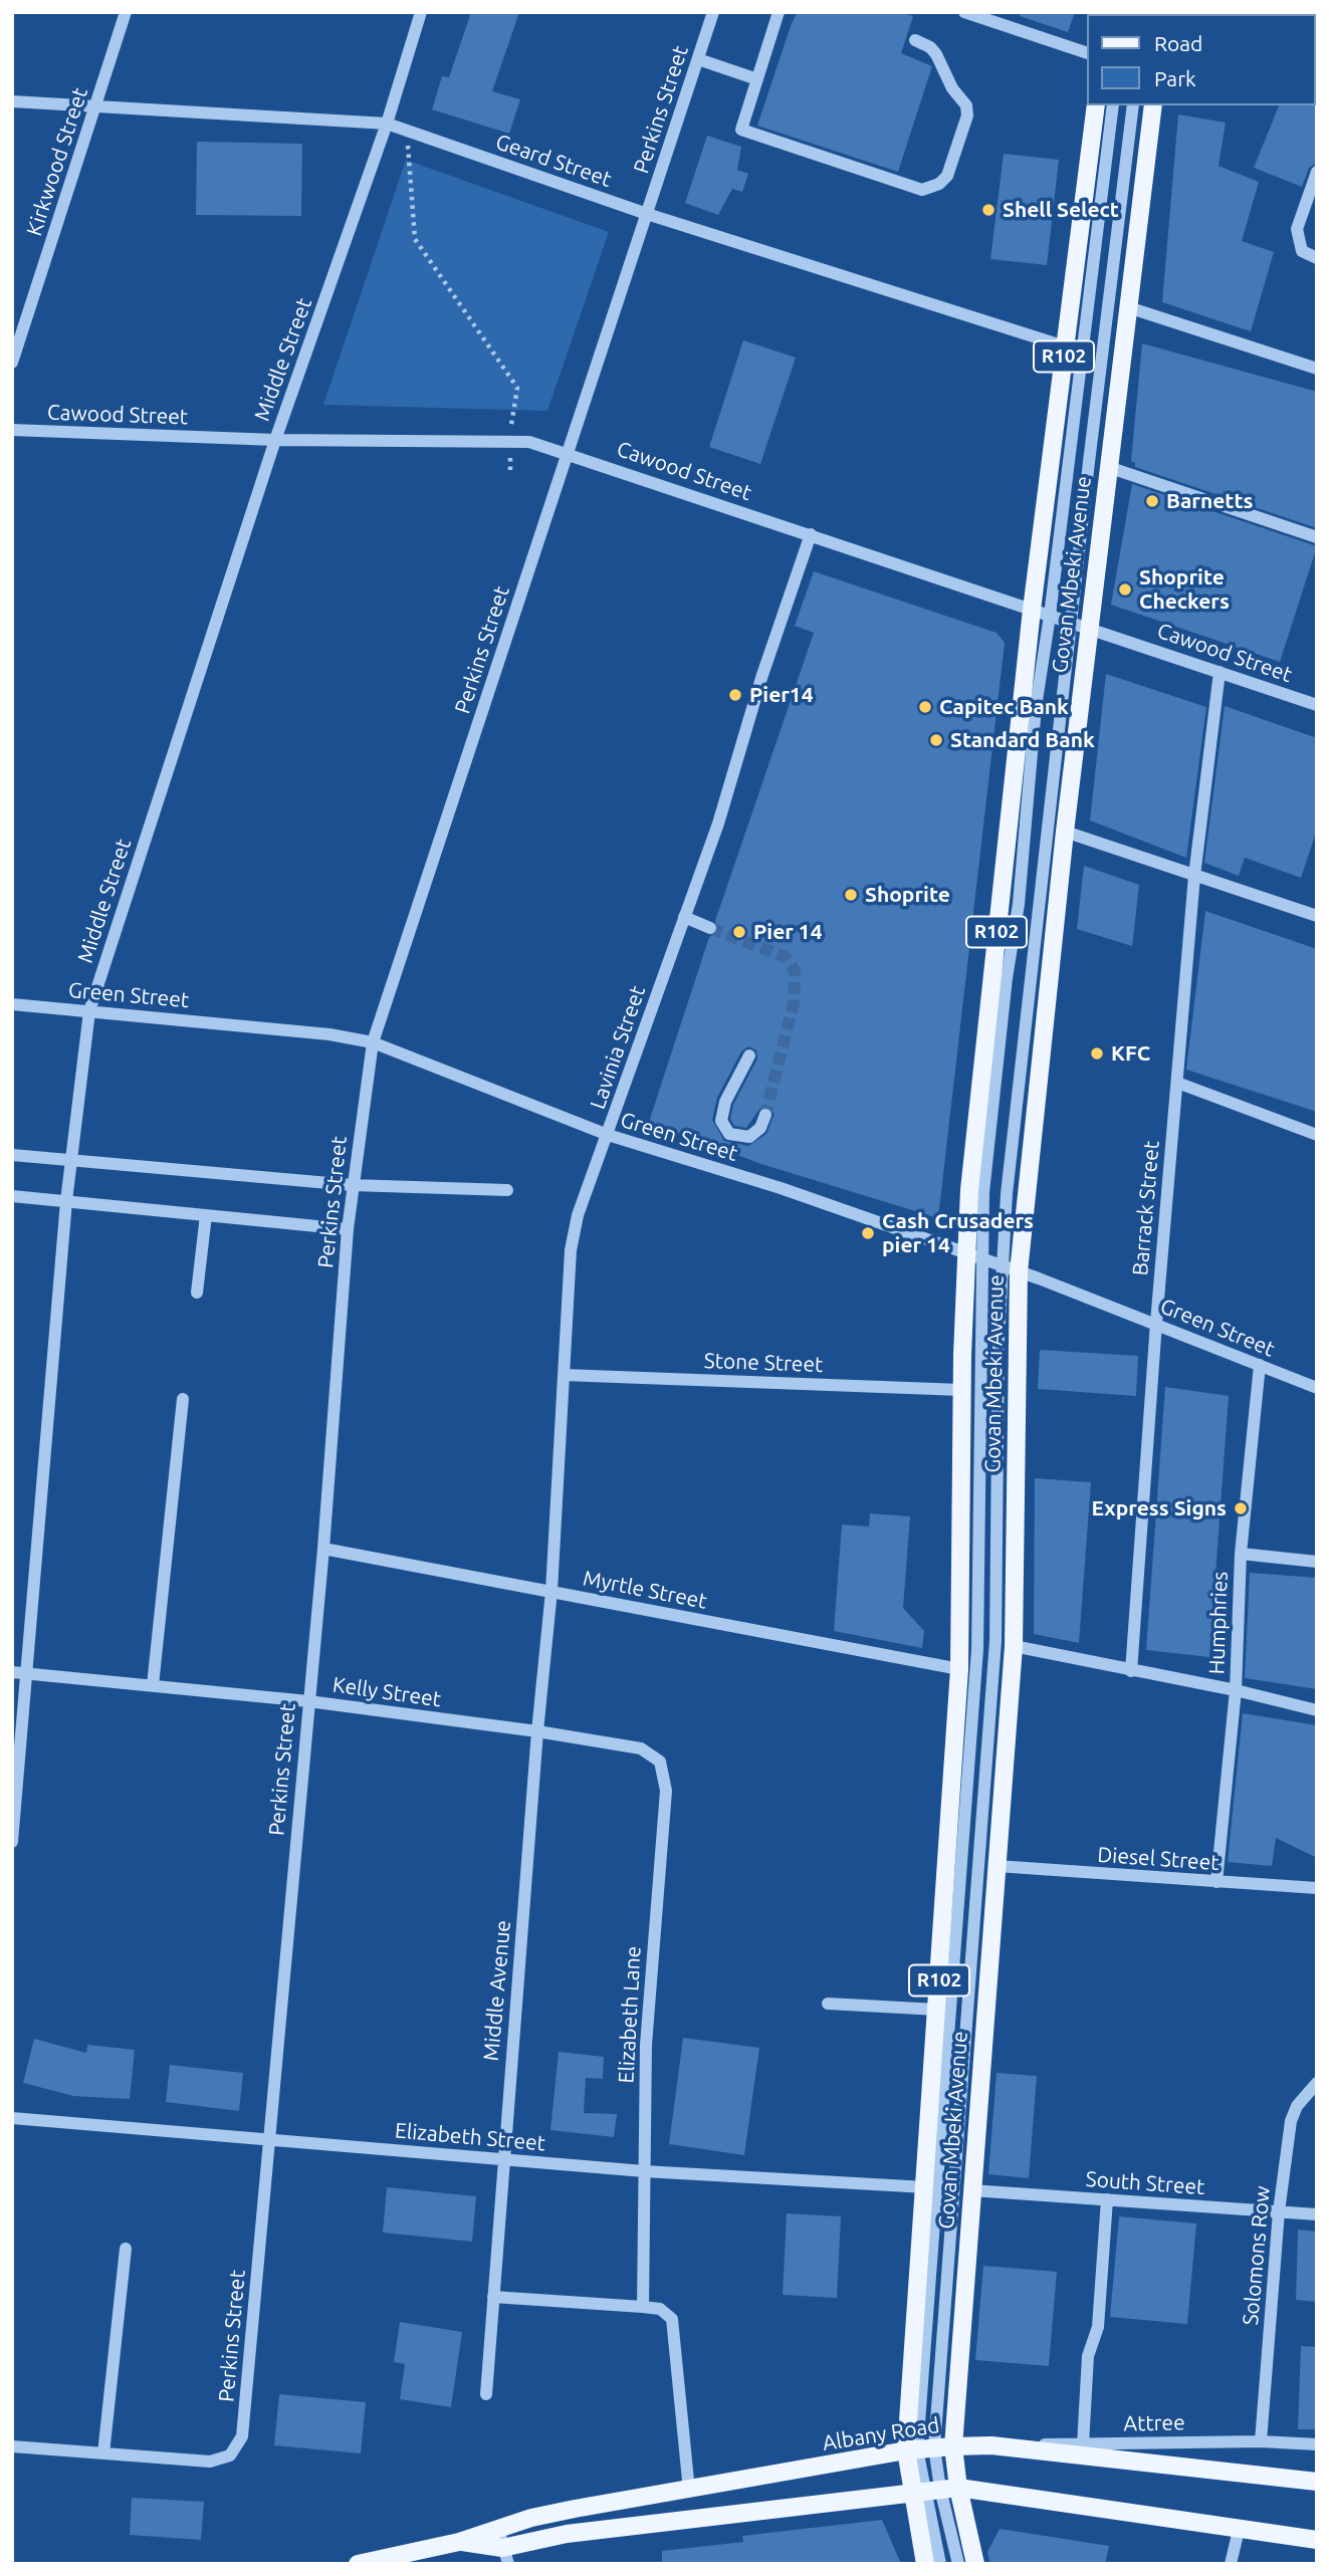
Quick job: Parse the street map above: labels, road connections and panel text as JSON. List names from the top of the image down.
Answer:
{
  "streets": {
    "main road": ["R102", "Govan Mbeki Avenue", "Albany Road"],
    "street": [
      "Perkins Street",
      "Geard Street",
      "Kirkwood Street",
      "Middle Street",
      "Cawood Street",
      "Green Street",
      "Lavinia Street",
      "Barrack Street",
      "Stone Street",
      "Myrtle Street",
      "Humphries",
      "Kelly Street",
      "Diesel Street",
      "Middle Avenue",
      "Elizabeth Lane",
      "Elizabeth Street",
      "South Street",
      "Solomons Row",
      "Attree"
    ]
  },
  "crossings": [
    ["Perkins Street", "Geard Street"],
    ["Perkins Street", "Cawood Street"],
    ["Perkins Street", "Green Street"],
    ["Perkins Street", "Myrtle Street"],
    ["Perkins Street", "Kelly Street"],
    ["Perkins Street", "Elizabeth Street"],
    ["Geard Street", "Kirkwood Street"],
    ["Geard Street", "Middle Street"],
    ["Geard Street", "Govan Mbeki Avenue"],
    ["Middle Street", "Cawood Street"],
    ["Middle Street", "Green Street"],
    ["Middle Street", "Kelly Street"],
    ["Cawood Street", "Govan Mbeki Avenue"],
    ["Cawood Street", "Lavinia Street"],
    ["Cawood Street", "Barrack Street"],
    ["Govan Mbeki Avenue", "Green Street"],
    ["Govan Mbeki Avenue", "Stone Street"],
    ["Govan Mbeki Avenue", "Myrtle Street"],
    ["Govan Mbeki Avenue", "Diesel Street"],
    ["Govan Mbeki Avenue", "Elizabeth Street"],
    ["Govan Mbeki Avenue", "South Street"],
    ["Govan Mbeki Avenue", "Albany Road"],
    ["Green Street", "Lavinia Street"],
    ["Green Street", "Barrack Street"],
    ["Green Street", "Humphries"],
    ["Lavinia Street", "Stone Street"],
    ["Lavinia Street", "Myrtle Street"],
    ["Lavinia Street", "Middle Avenue"],
    ["Myrtle Street", "Middle Avenue"],
    ["Humphries", "Diesel Street"],
    ["Kelly Street", "Middle Avenue"],
    ["Kelly Street", "Elizabeth Lane"],
    ["Middle Avenue", "Elizabeth Street"],
    ["Elizabeth Lane", "Elizabeth Street"],
    ["South Street", "Solomons Row"],
    ["Solomons Row", "Attree"],
    ["Attree", "Albany Road"]
  ],
  "places": [
    "Shell Select",
    "Barnetts",
    "Shoprite Checkers",
    "Pier14",
    "Capitec Bank",
    "Standard Bank",
    "Shoprite",
    "Pier 14",
    "KFC",
    "Cash Crusaders pier 14",
    "Express Signs"
  ],
  "legend": ["Road", "Park"]
}
